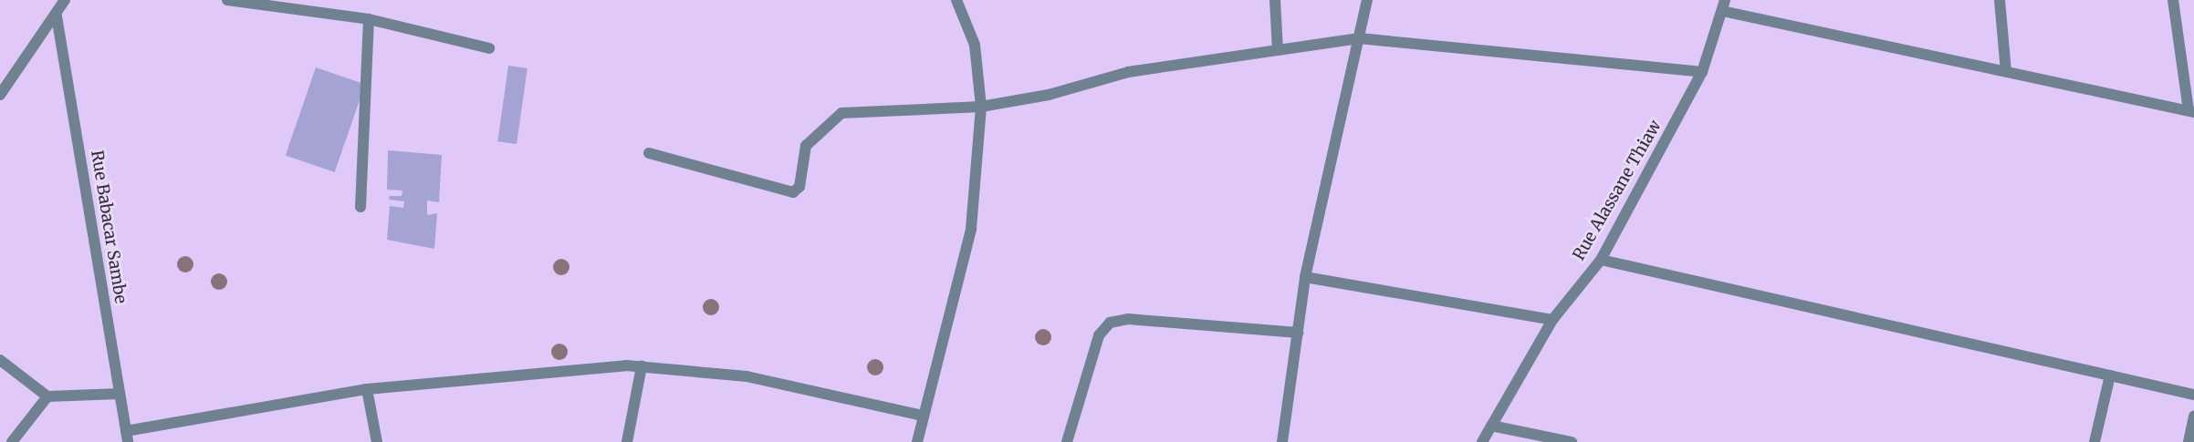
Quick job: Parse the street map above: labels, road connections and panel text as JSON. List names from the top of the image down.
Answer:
{
  "streets": {
    "street": ["Rue Alassane Thiaw", "Rue Babacar Sambe"]
  }
}
